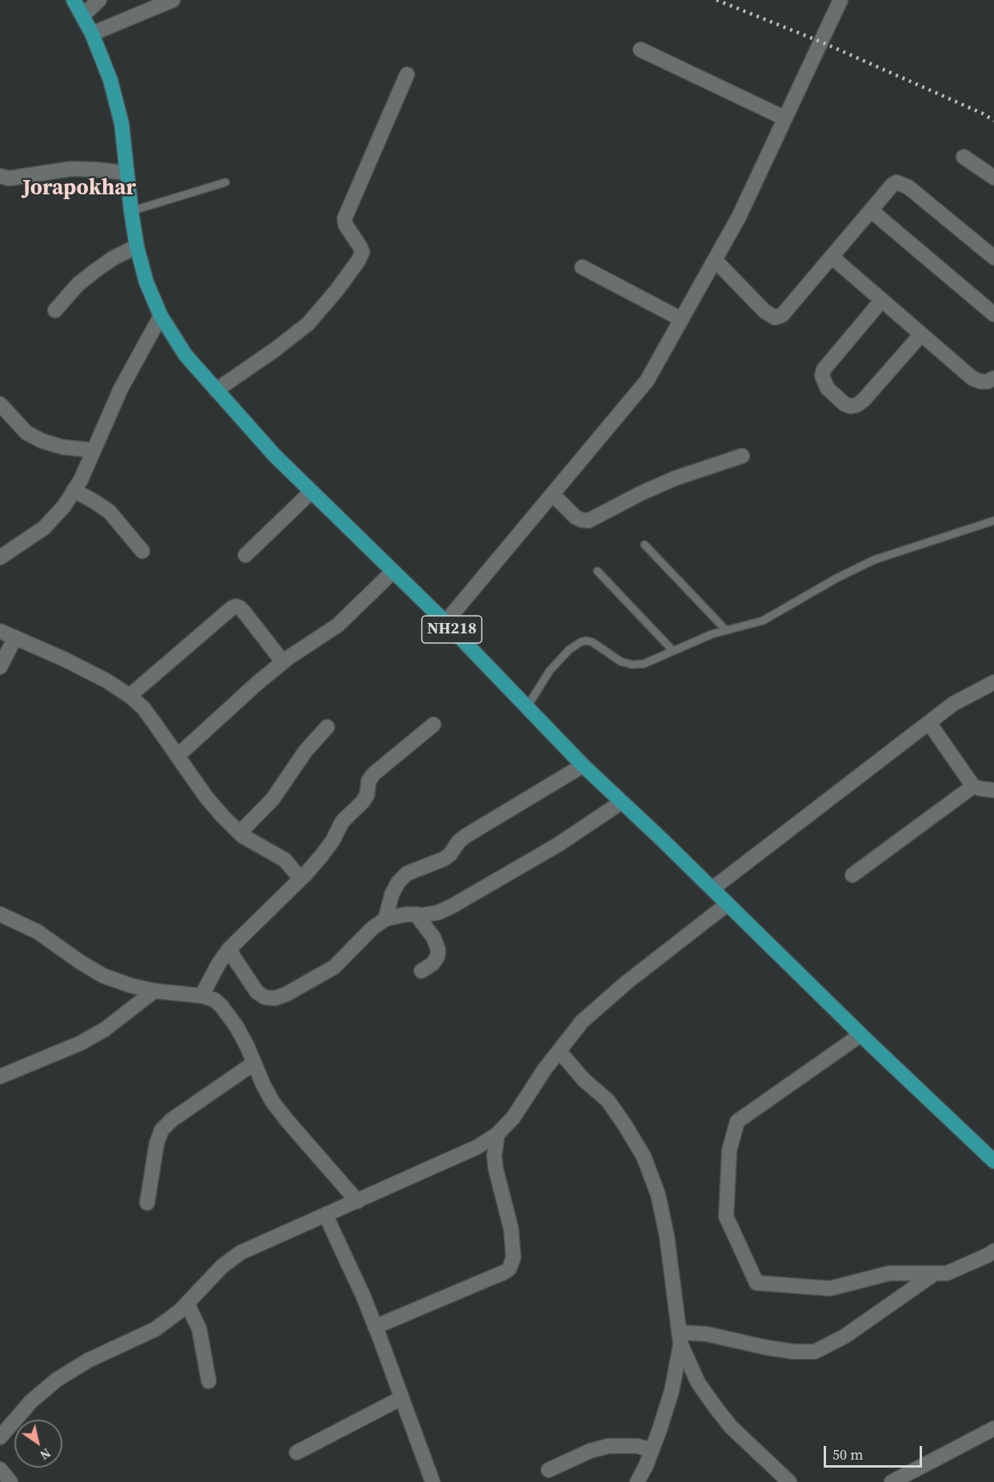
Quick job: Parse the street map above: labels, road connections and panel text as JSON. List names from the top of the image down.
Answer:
{
  "streets": {
    "highway": ["NH218"]
  },
  "districts": ["Jorapokhar"],
  "scale_bar": "50 m",
  "north": "bottom right"
}
